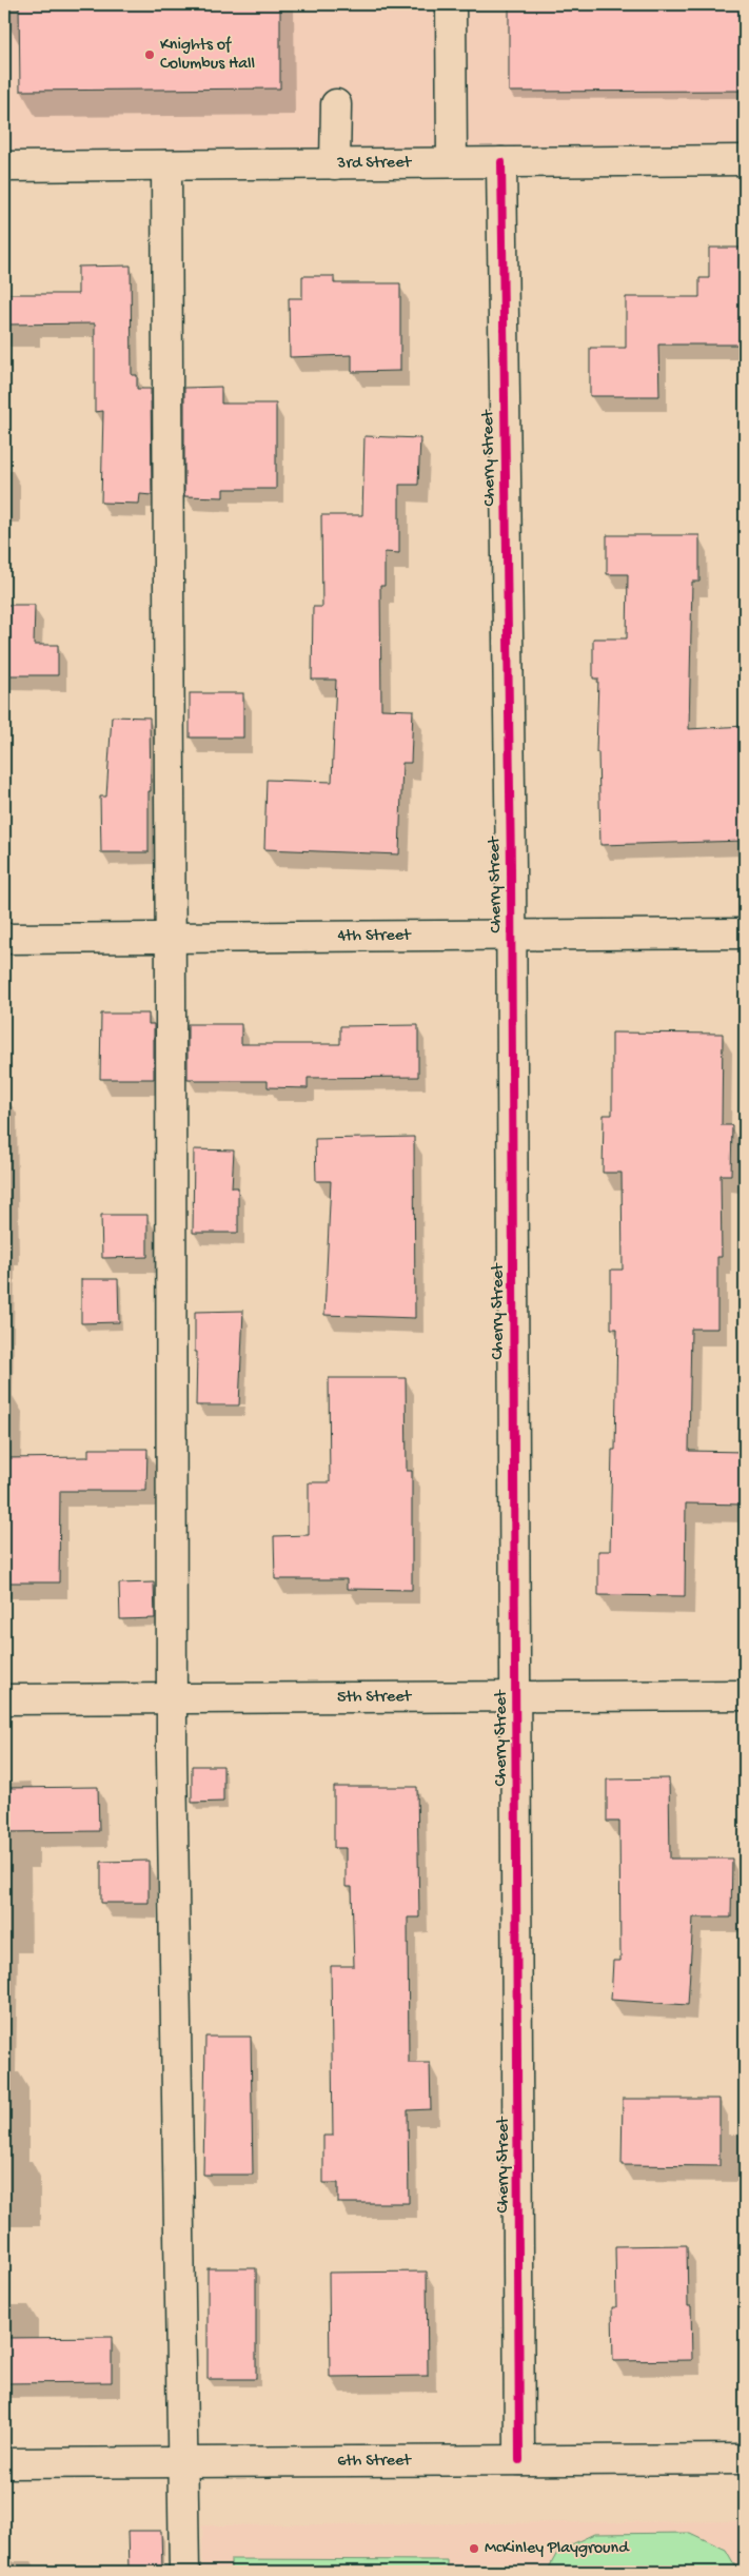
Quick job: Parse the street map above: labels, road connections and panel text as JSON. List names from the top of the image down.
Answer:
{
  "streets": {
    "street": [
      "3rd Street",
      "Cherry Street",
      "4th Street",
      "5th Street",
      "6th Street"
    ]
  },
  "crossings": [
    ["3rd Street", "Cherry Street"],
    ["Cherry Street", "4th Street"],
    ["Cherry Street", "5th Street"],
    ["Cherry Street", "6th Street"]
  ],
  "places": ["Knights of Columbus Hall", "McKinley Playground"]
}
